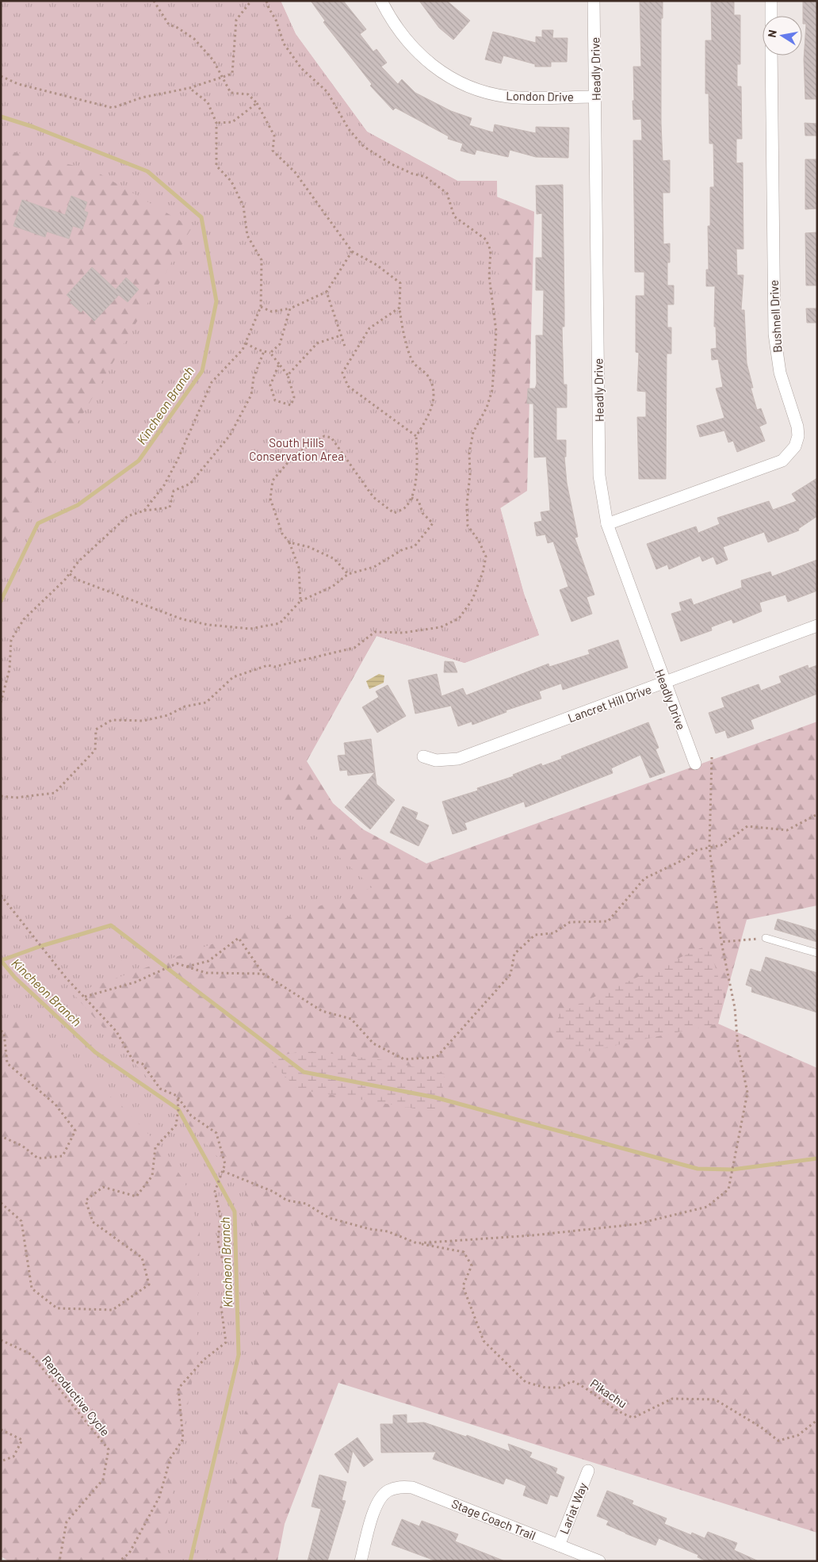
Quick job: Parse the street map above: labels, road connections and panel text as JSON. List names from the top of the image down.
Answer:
{
  "streets": {
    "street": [
      "Headly Drive",
      "London Drive",
      "Bushnell Drive",
      "Lancret Hill Drive",
      "Lariat Way",
      "Stage Coach Trail"
    ],
    "path": ["Pikachu", "Reproductive Cycle"]
  },
  "crossings": [
    ["Headly Drive", "London Drive"],
    ["Headly Drive", "Bushnell Drive"],
    ["Headly Drive", "Lancret Hill Drive"],
    ["Lariat Way", "Stage Coach Trail"]
  ],
  "water": ["Kincheon Branch"],
  "parks": ["South Hills Conservation Area"],
  "north": "left"
}
